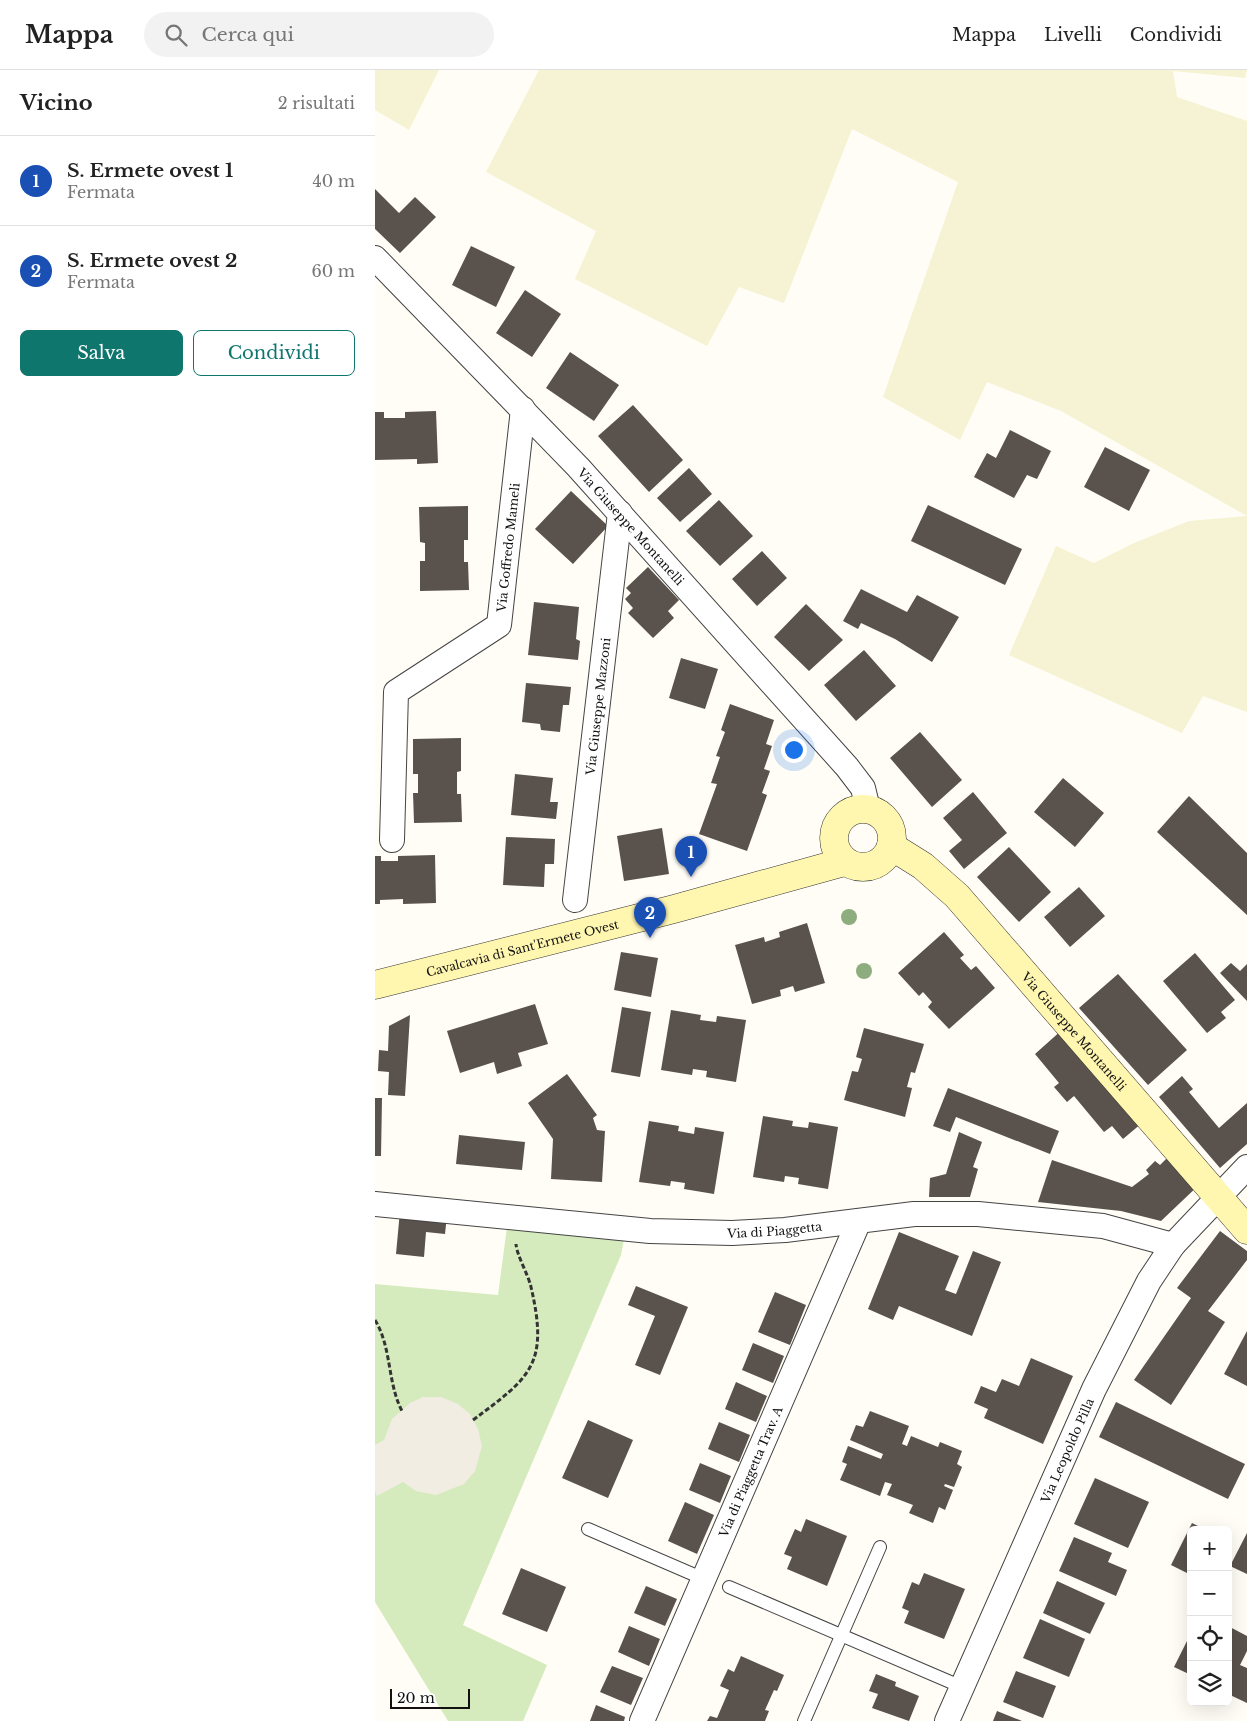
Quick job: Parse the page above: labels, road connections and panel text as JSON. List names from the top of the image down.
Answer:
{
  "streets": {
    "street": [
      "Via Giuseppe Montanelli",
      "Via Goffredo Mameli",
      "Via Giuseppe Mazzoni",
      "Cavalcavia di Sant'Ermete Ovest",
      "Via di Piaggetta",
      "Via Leopoldo Pilla",
      "Via di Piaggetta Trav. A"
    ]
  },
  "crossings": [
    ["Via Giuseppe Montanelli", "Via Goffredo Mameli"],
    ["Via Giuseppe Montanelli", "Via Giuseppe Mazzoni"],
    ["Via Giuseppe Montanelli", "Cavalcavia di Sant'Ermete Ovest"],
    ["Via Giuseppe Montanelli", "Via Leopoldo Pilla"],
    ["Via di Piaggetta", "Via Leopoldo Pilla"],
    ["Via di Piaggetta", "Via di Piaggetta Trav. A"]
  ],
  "scale_bar": "20 m",
  "page": {
    "header": "Mappa",
    "search": "Cerca qui",
    "nav": ["Mappa", "Livelli", "Condividi"],
    "heading": ["Vicino", "2 risultati"],
    "list": [
      {
        "mark": "1",
        "name": "S. Ermete ovest 1",
        "note": "Fermata",
        "value": "40 m"
      },
      {
        "mark": "2",
        "name": "S. Ermete ovest 2",
        "note": "Fermata",
        "value": "60 m"
      }
    ],
    "buttons": ["Salva", "Condividi"],
    "pins": ["1", "2"],
    "map_buttons": ["+", "−"],
    "scale": "20 m"
  }
}
